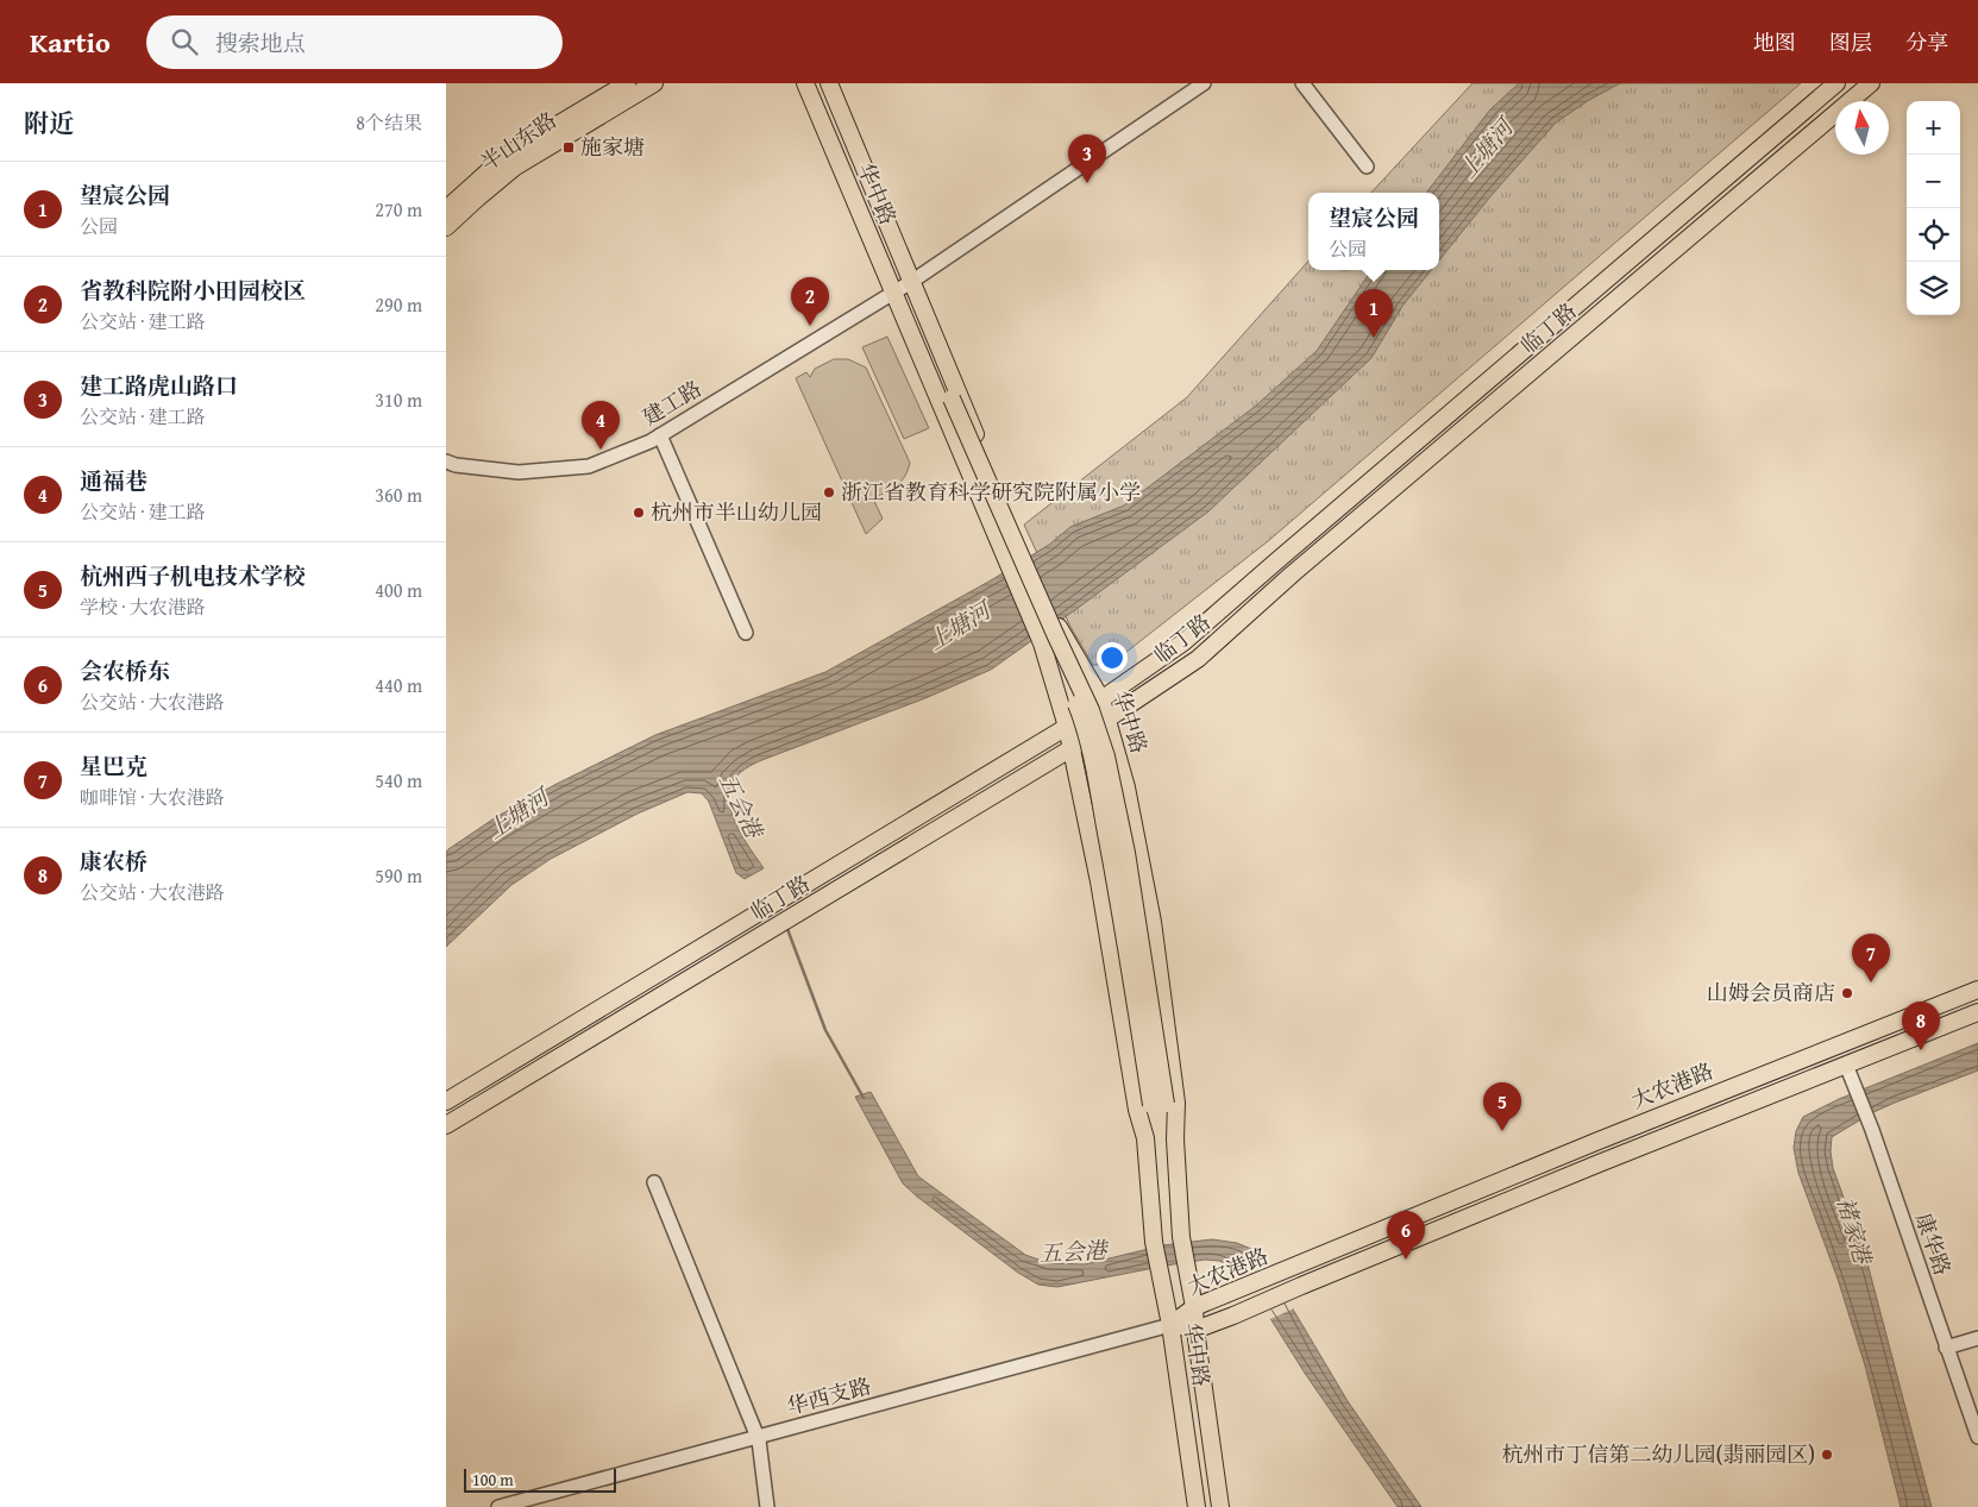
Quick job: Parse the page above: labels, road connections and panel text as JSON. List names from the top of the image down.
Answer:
{
  "streets": {
    "main road": [
      "半山东路",
      "华中路",
      "临丁路",
      "大农港路"
    ],
    "street": ["建工路", "康华路", "华西支路"]
  },
  "crossings": [
    ["华中路", "临丁路"],
    ["华中路", "建工路"],
    ["华中路", "大农港路"],
    ["华中路", "华西支路"],
    ["大农港路", "康华路"],
    ["大农港路", "华西支路"]
  ],
  "water": ["上塘河", "五会港", "褚家港"],
  "places": {
    "transit": ["施家塘"],
    "other": [
      "浙江省教育科学研究院附属小学",
      "杭州市半山幼儿园",
      "山姆会员商店",
      "杭州市丁信第二幼儿园(翡丽园区)"
    ]
  },
  "scale_bar": "100 m",
  "north": "top",
  "page": {
    "header": "Kartio",
    "search": "搜索地点",
    "nav": ["地图", "图层", "分享"],
    "heading": ["附近", "8个结果"],
    "map_buttons": ["+", "−"],
    "pins": [
      "3",
      "2",
      "1",
      "4",
      "7",
      "8",
      "5",
      "6"
    ],
    "list": [
      {
        "mark": "1",
        "name": "望宸公园",
        "note": "公园",
        "value": "270 m"
      },
      {
        "mark": "2",
        "name": "省教科院附小田园校区",
        "note": "公交站 · 建工路",
        "value": "290 m"
      },
      {
        "mark": "3",
        "name": "建工路虎山路口",
        "note": "公交站 · 建工路",
        "value": "310 m"
      },
      {
        "mark": "4",
        "name": "通福巷",
        "note": "公交站 · 建工路",
        "value": "360 m"
      },
      {
        "mark": "5",
        "name": "杭州西子机电技术学校",
        "note": "学校 · 大农港路",
        "value": "400 m"
      },
      {
        "mark": "6",
        "name": "会农桥东",
        "note": "公交站 · 大农港路",
        "value": "440 m"
      },
      {
        "mark": "7",
        "name": "星巴克",
        "note": "咖啡馆 · 大农港路",
        "value": "540 m"
      },
      {
        "mark": "8",
        "name": "康农桥",
        "note": "公交站 · 大农港路",
        "value": "590 m"
      }
    ],
    "popup": ["望宸公园", "公园"],
    "scale": "100 m"
  }
}
